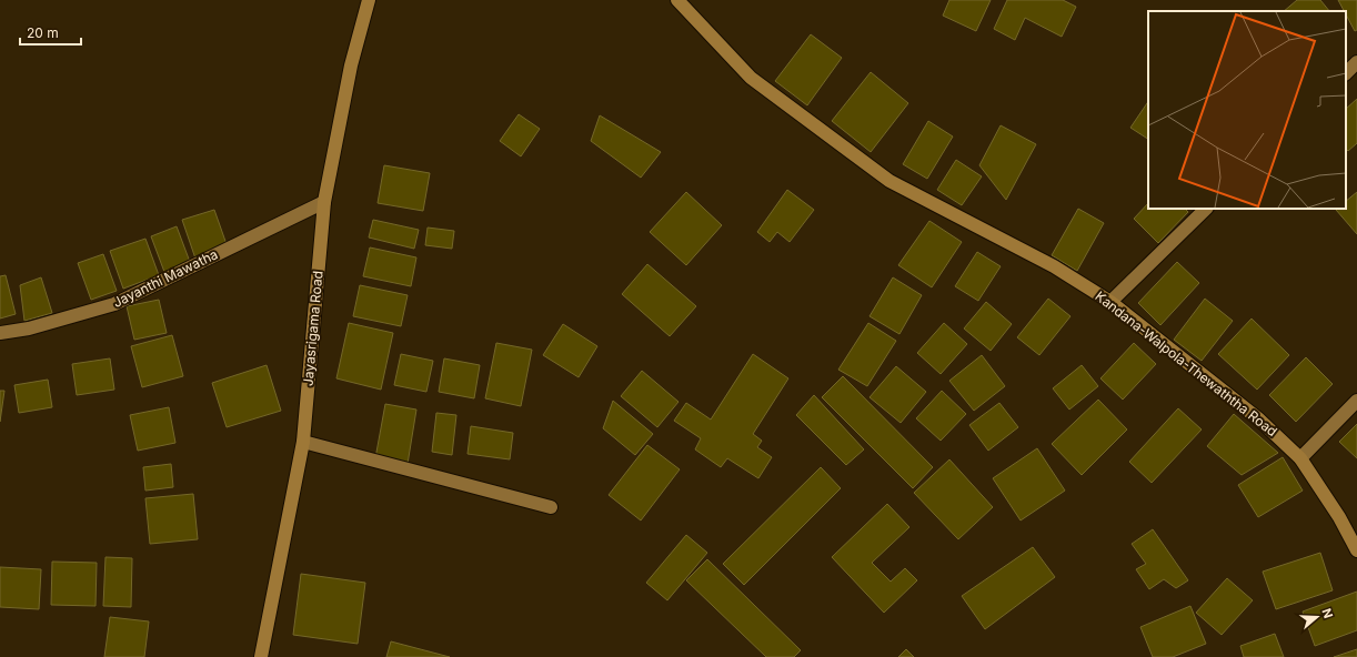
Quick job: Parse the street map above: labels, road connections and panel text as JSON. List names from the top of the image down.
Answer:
{
  "streets": {
    "street": ["Jayanthi Mawatha", "Jayasrigama Road", "Kandana-Walpola-Thewaththa Road"]
  },
  "crossings": [
    ["Jayanthi Mawatha", "Jayasrigama Road"]
  ],
  "scale_bar": "20 m",
  "north": "right"
}
